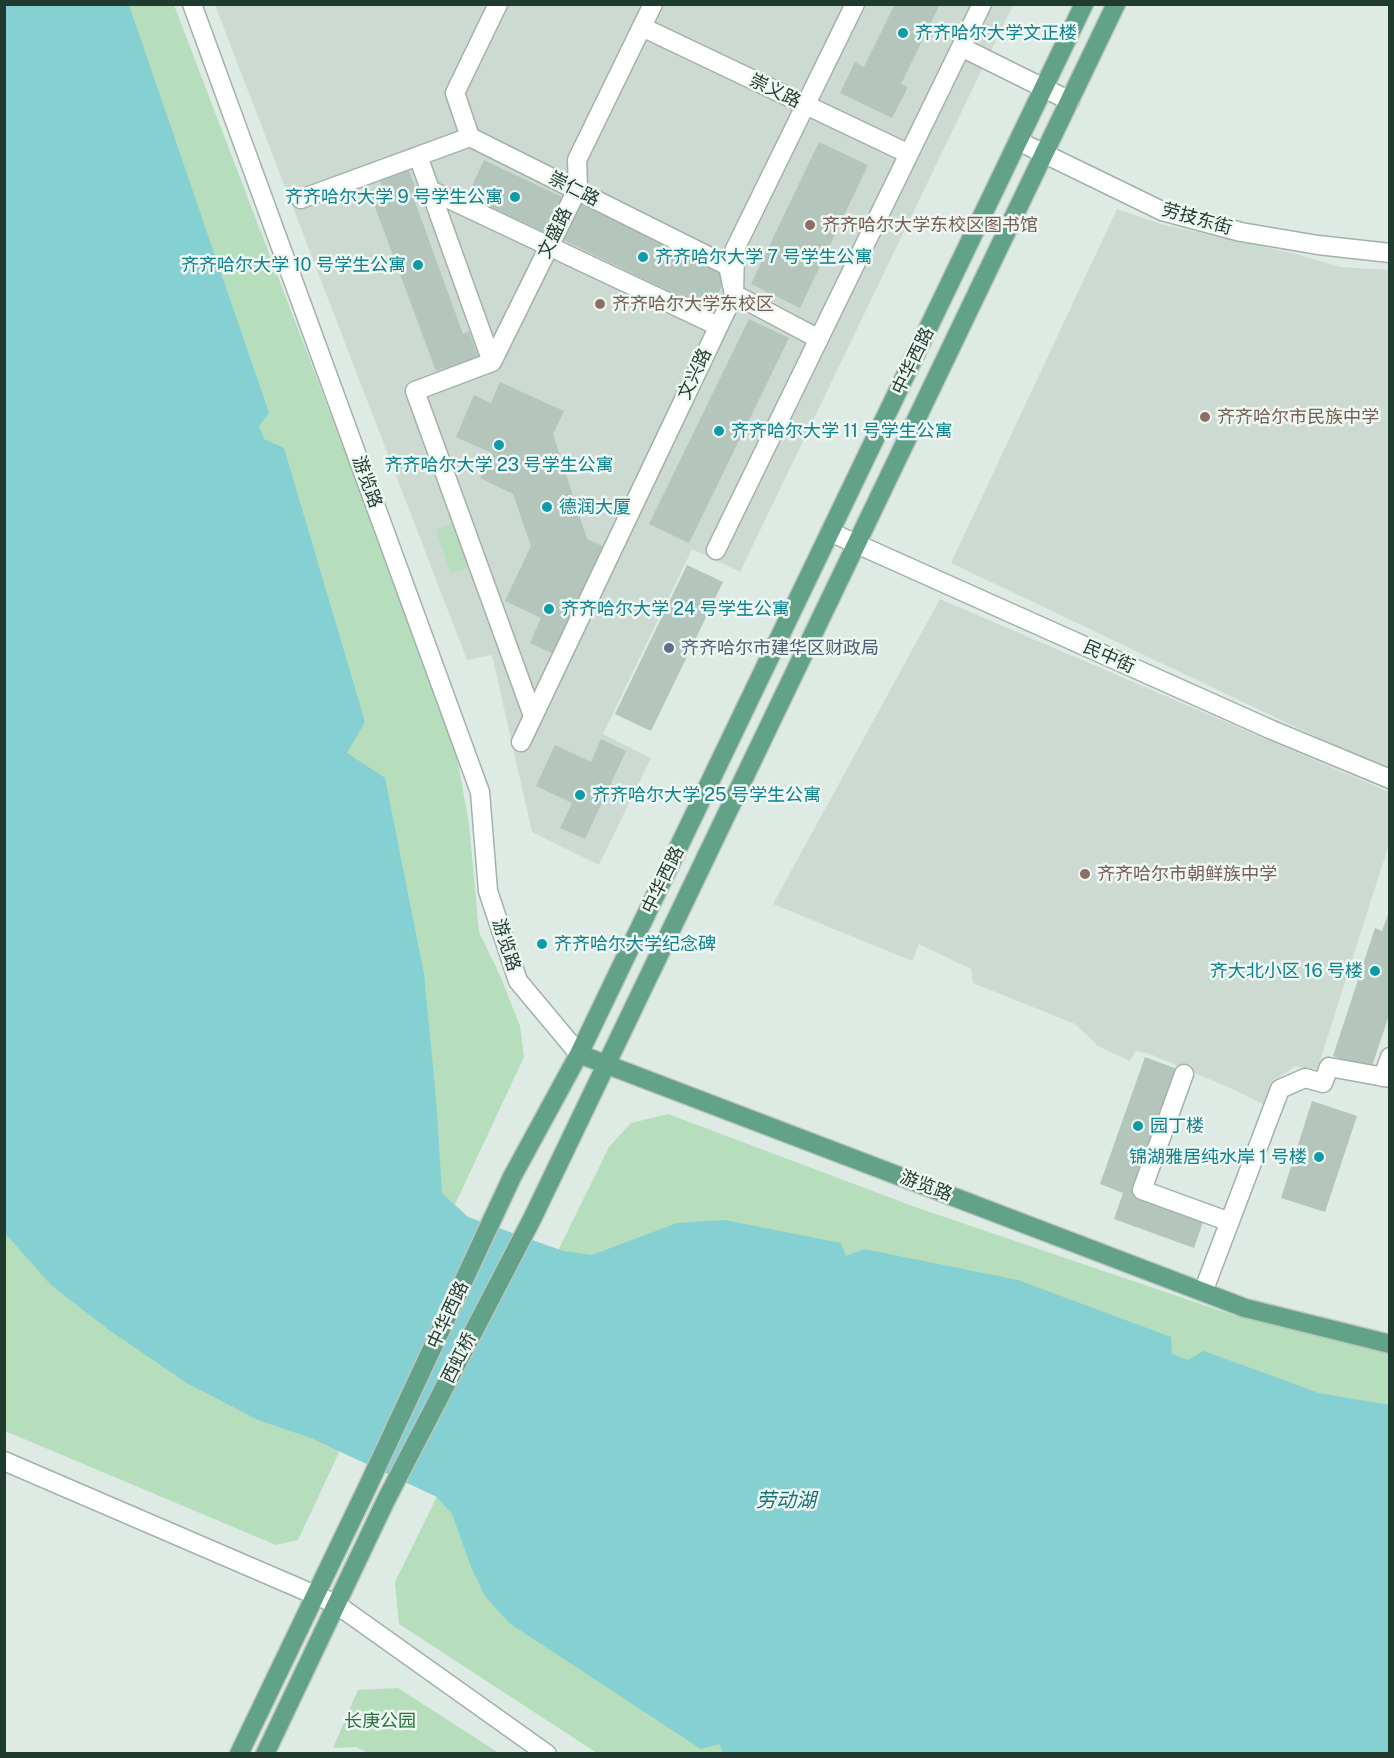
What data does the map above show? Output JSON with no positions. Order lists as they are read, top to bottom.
{
  "streets": {
    "main road": ["中华西路", "游览路", "西虹桥"],
    "street": [
      "崇义路",
      "崇仁路",
      "劳技东街",
      "文盛路",
      "文兴路",
      "民中街"
    ]
  },
  "crossings": [
    ["崇义路", "文盛路"],
    ["崇义路", "文兴路"],
    ["崇仁路", "文盛路"],
    ["崇仁路", "文兴路"],
    ["劳技东街", "中华西路"],
    ["中华西路", "游览路"],
    ["中华西路", "民中街"],
    ["中华西路", "西虹桥"]
  ],
  "water": ["劳动湖"],
  "parks": ["长庚公园"],
  "places": [
    "齐齐哈尔大学文正楼",
    "齐齐哈尔大学 9 号学生公寓",
    "齐齐哈尔大学东校区图书馆",
    "齐齐哈尔大学 7 号学生公寓",
    "齐齐哈尔大学 10 号学生公寓",
    "齐齐哈尔大学东校区",
    "齐齐哈尔市民族中学",
    "齐齐哈尔大学 11 号学生公寓",
    "齐齐哈尔大学 23 号学生公寓",
    "德润大厦",
    "齐齐哈尔大学 24 号学生公寓",
    "齐齐哈尔市建华区财政局",
    "齐齐哈尔大学 25 号学生公寓",
    "齐齐哈尔市朝鲜族中学",
    "齐齐哈尔大学纪念碑",
    "齐大北小区 16 号楼",
    "园丁楼",
    "锦湖雅居纯水岸 1 号楼"
  ]
}
